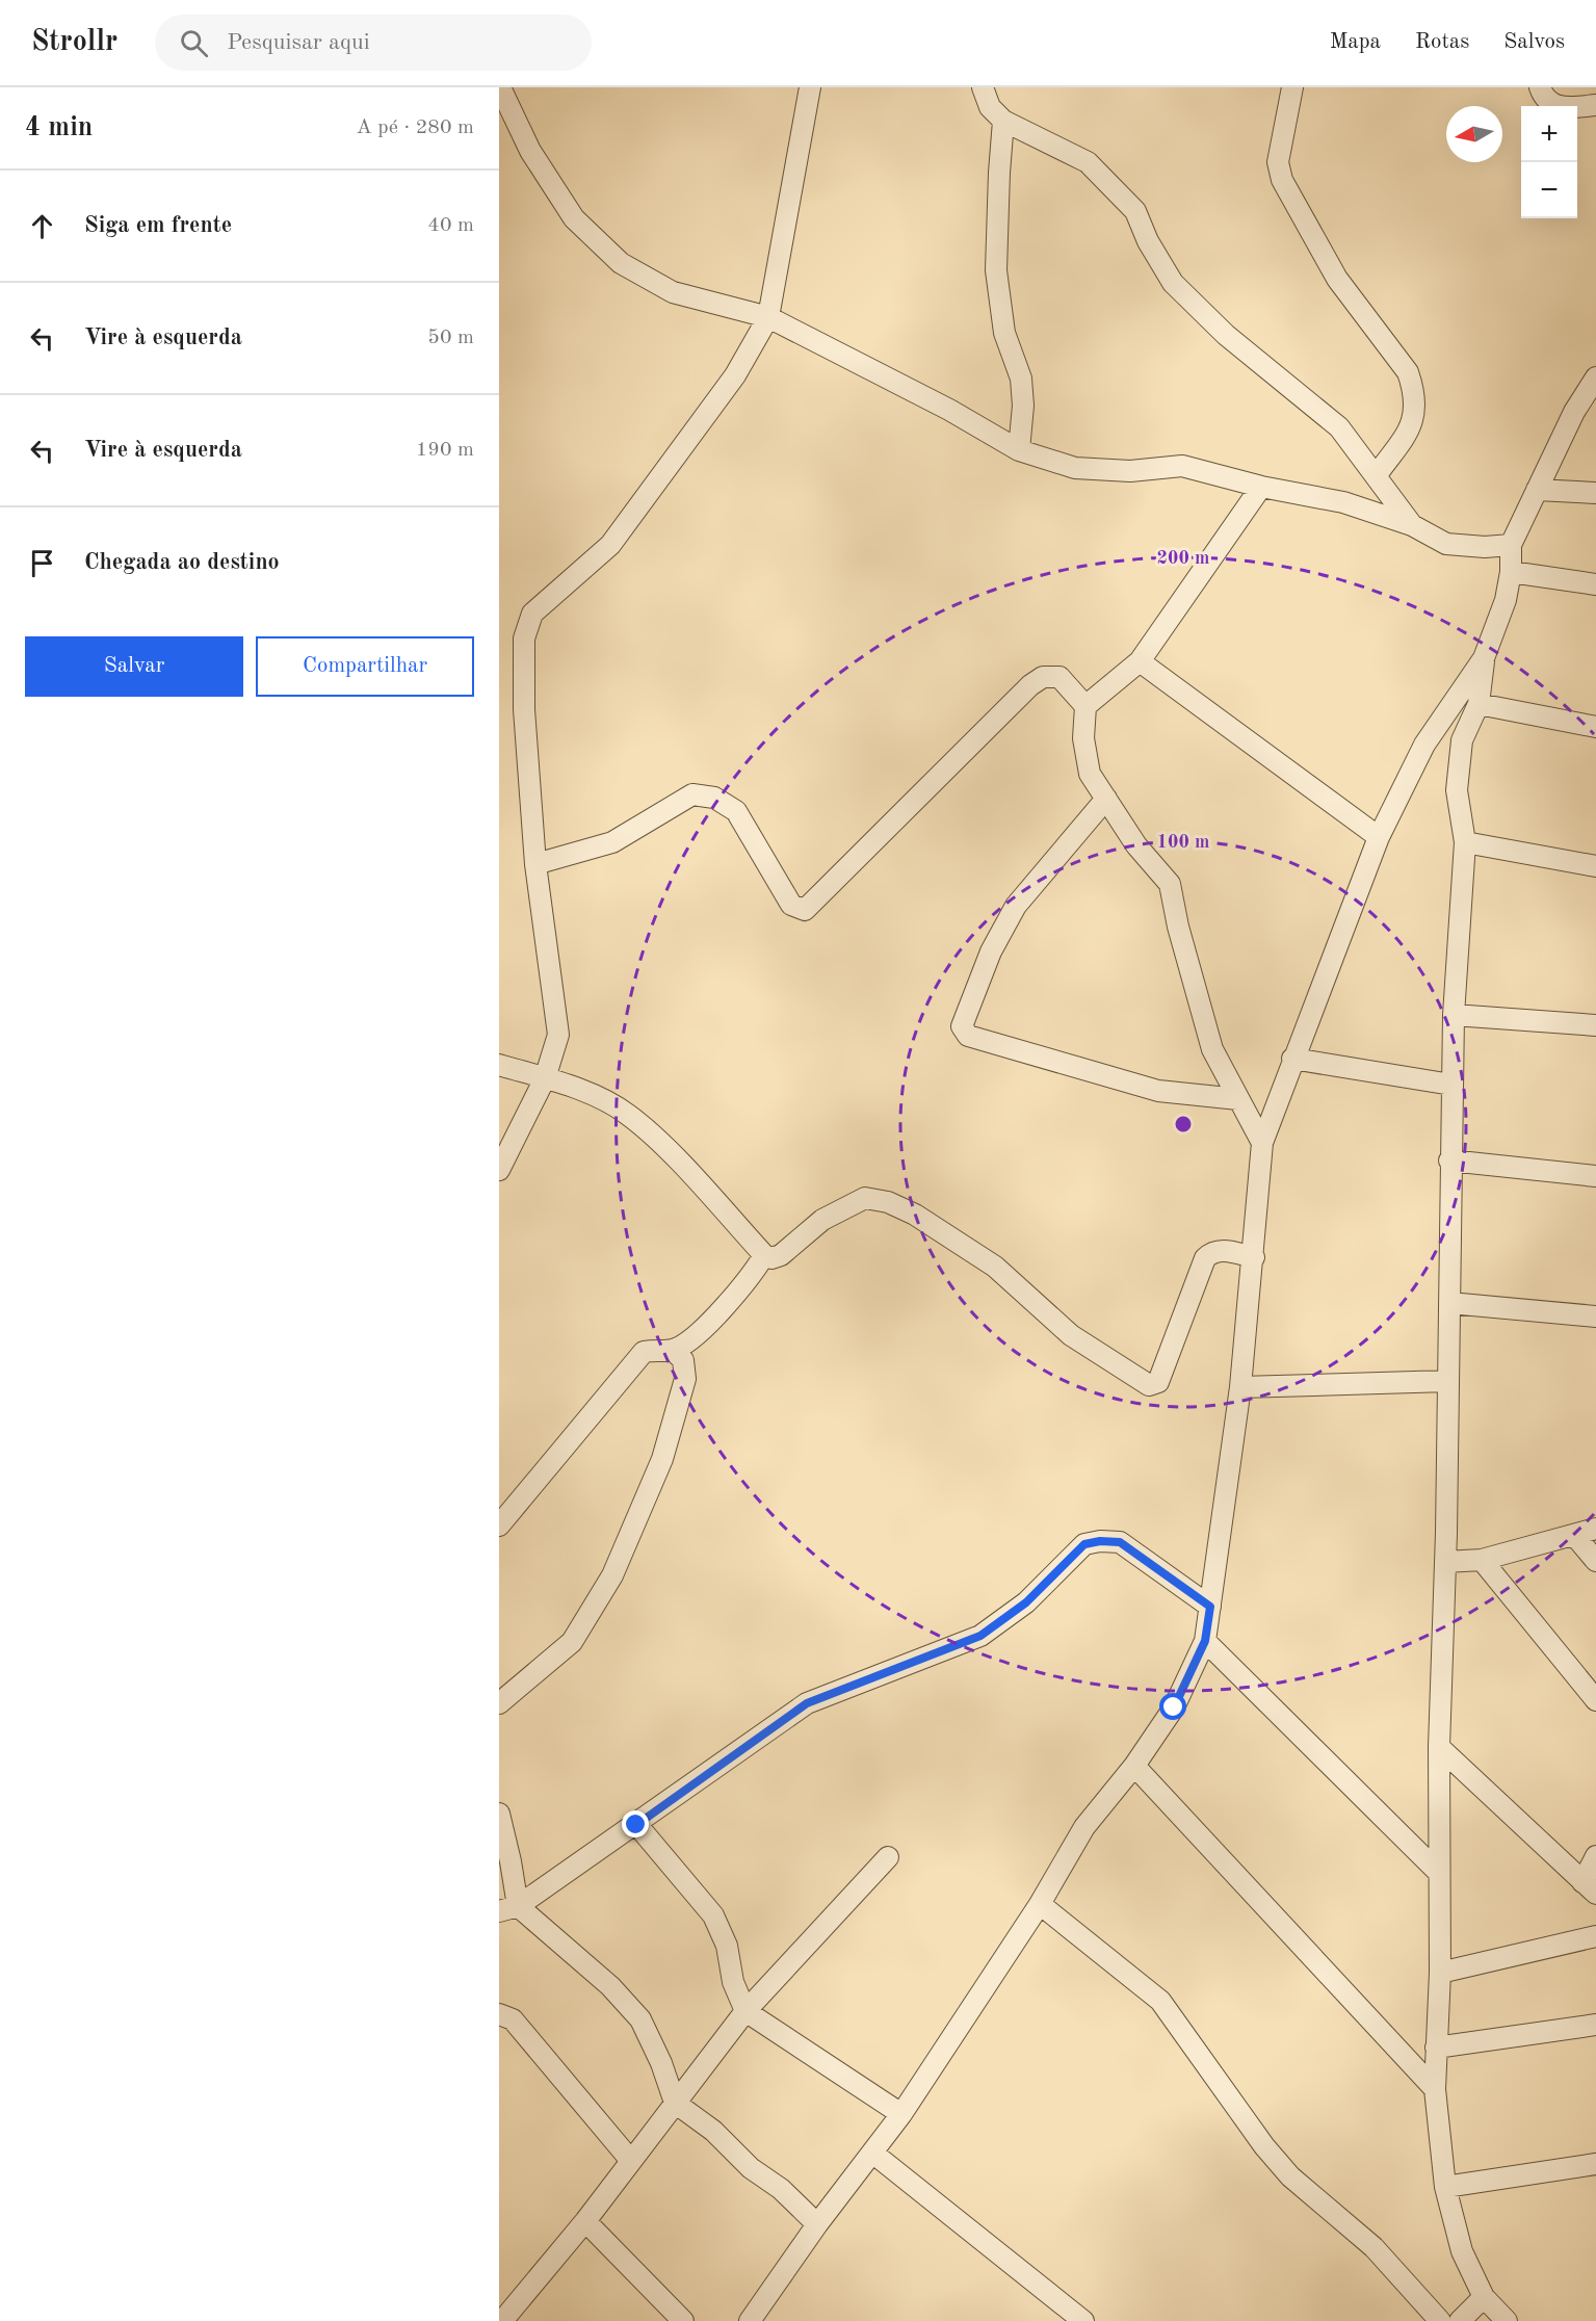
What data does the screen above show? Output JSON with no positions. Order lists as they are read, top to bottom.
{
  "north": "left",
  "page": {
    "header": "Strollr",
    "search": "Pesquisar aqui",
    "nav": ["Mapa", "Rotas", "Salvos"],
    "heading": ["4 min", "A pé · 280 m"],
    "map_buttons": ["+", "−"],
    "list": [
      ["Siga em frente", "40 m"],
      ["Vire à esquerda", "50 m"],
      ["Vire à esquerda", "190 m"],
      "Chegada ao destino"
    ],
    "buttons": ["Salvar", "Compartilhar"]
  },
  "rings": ["200 m", "100 m"]
}
